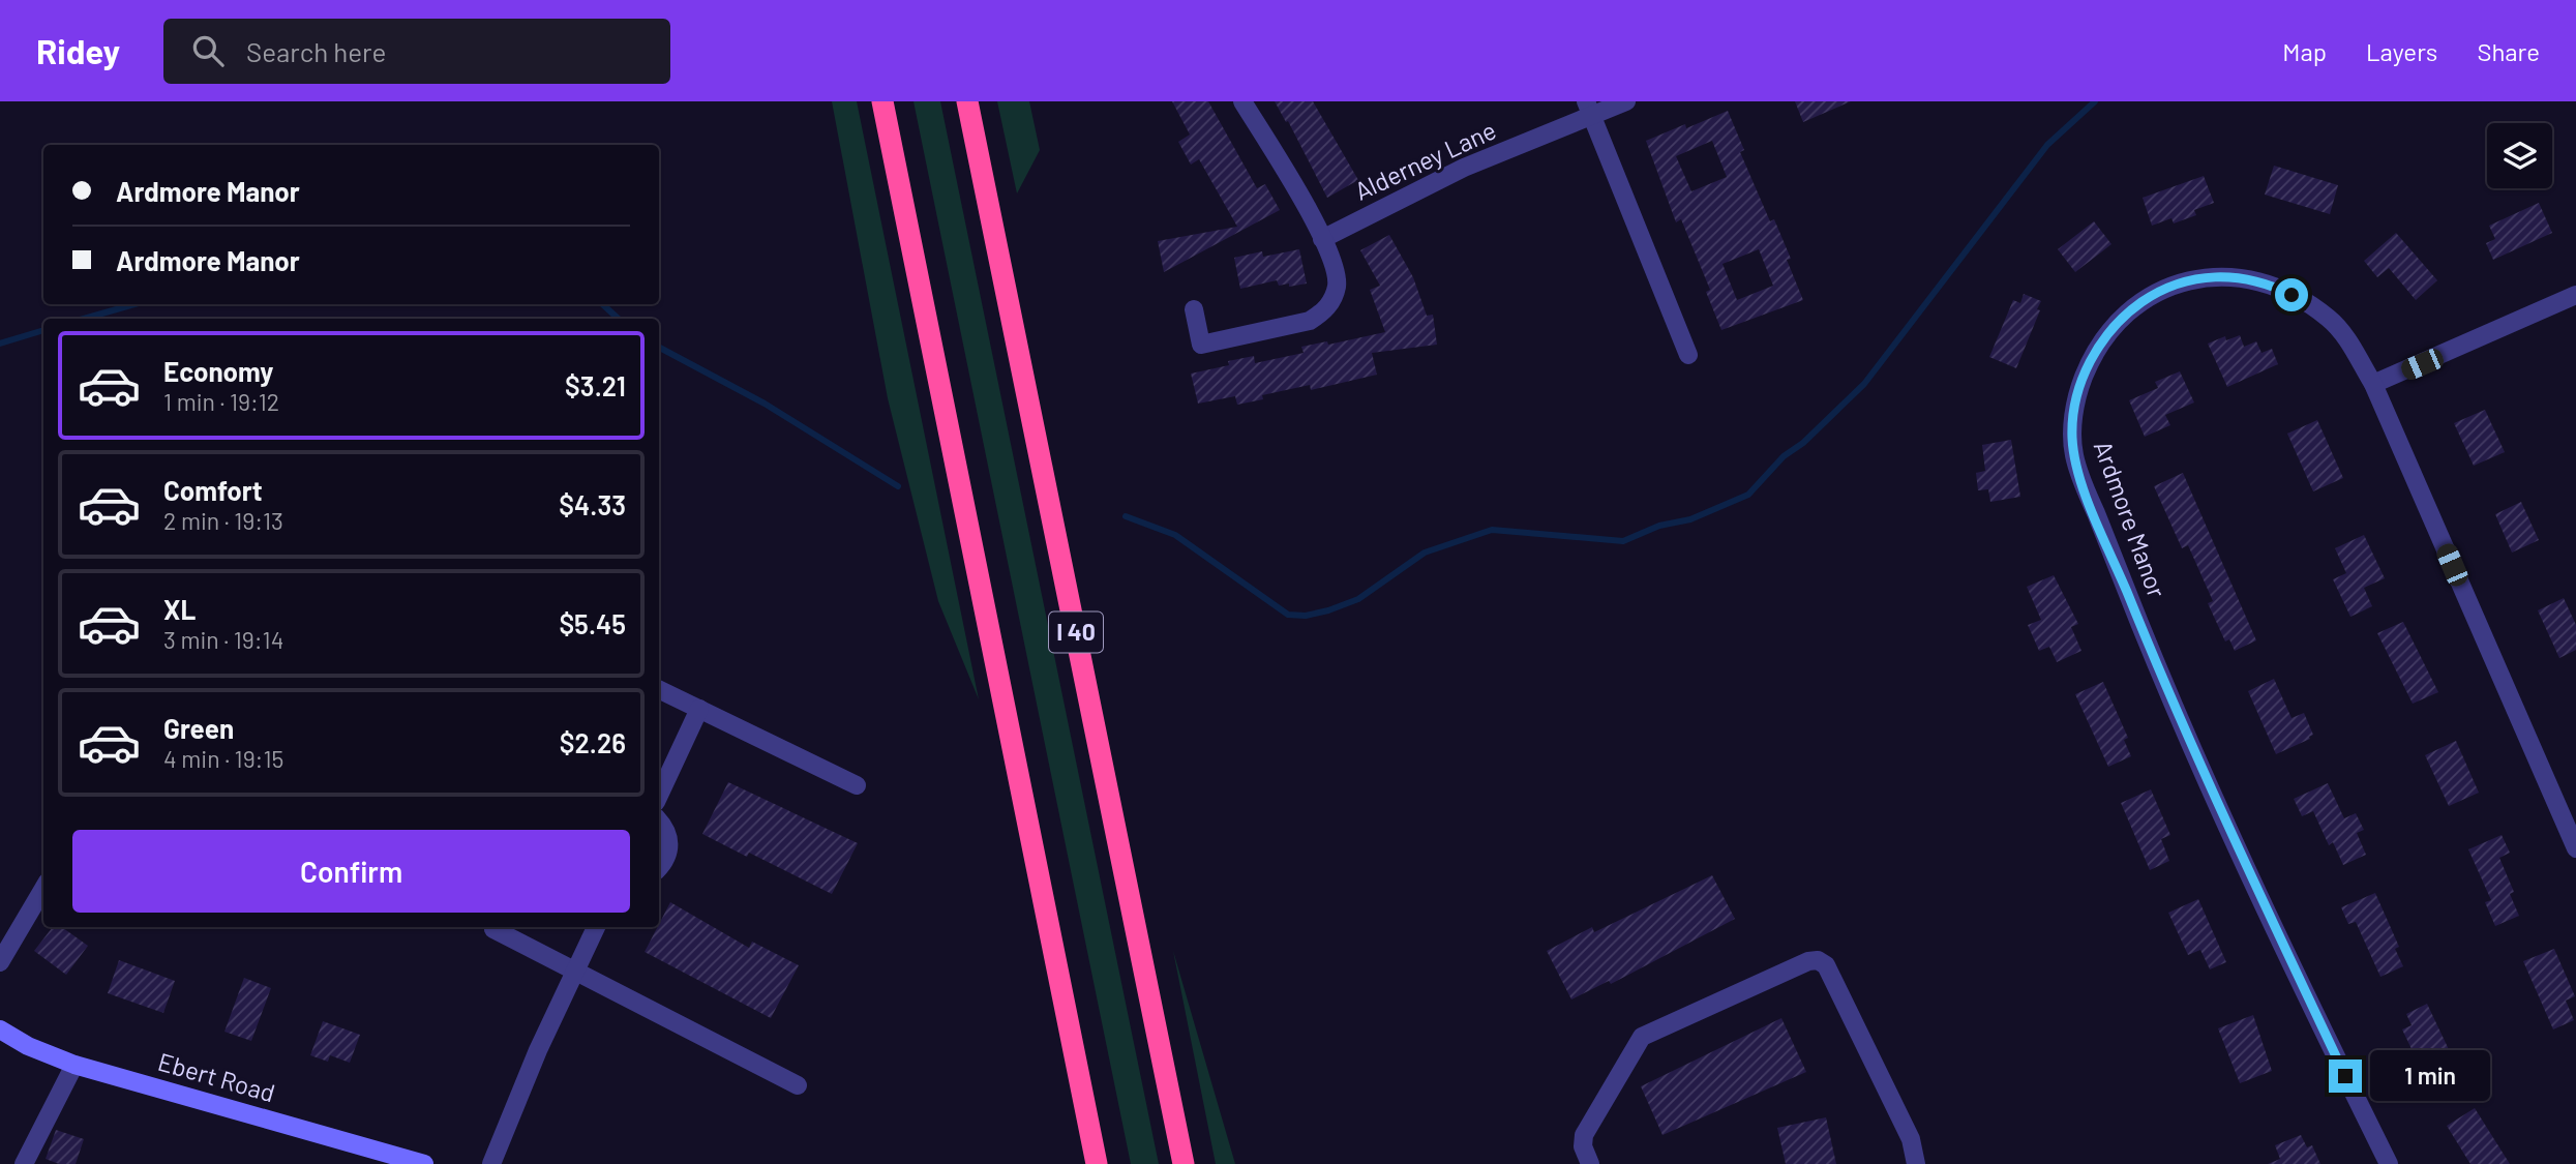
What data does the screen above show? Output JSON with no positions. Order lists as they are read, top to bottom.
{
  "streets": {
    "highway": ["I 40"],
    "main road": ["Ebert Road"],
    "street": ["Alderney Lane", "Ardmore Manor"]
  },
  "page": {
    "header": "Ridey",
    "search": "Search here",
    "nav": ["Map", "Layers", "Share"],
    "banner": ["Ardmore Manor", "Ardmore Manor"],
    "list": [
      {
        "name": "Economy",
        "note": "1 min · 19:12",
        "value": "$3.21"
      },
      {
        "name": "Comfort",
        "note": "2 min · 19:13",
        "value": "$4.33"
      },
      {
        "name": "XL",
        "note": "3 min · 19:14",
        "value": "$5.45"
      },
      {
        "name": "Green",
        "note": "4 min · 19:15",
        "value": "$2.26"
      }
    ],
    "buttons": "Confirm",
    "bubble": "1 min"
  }
}
